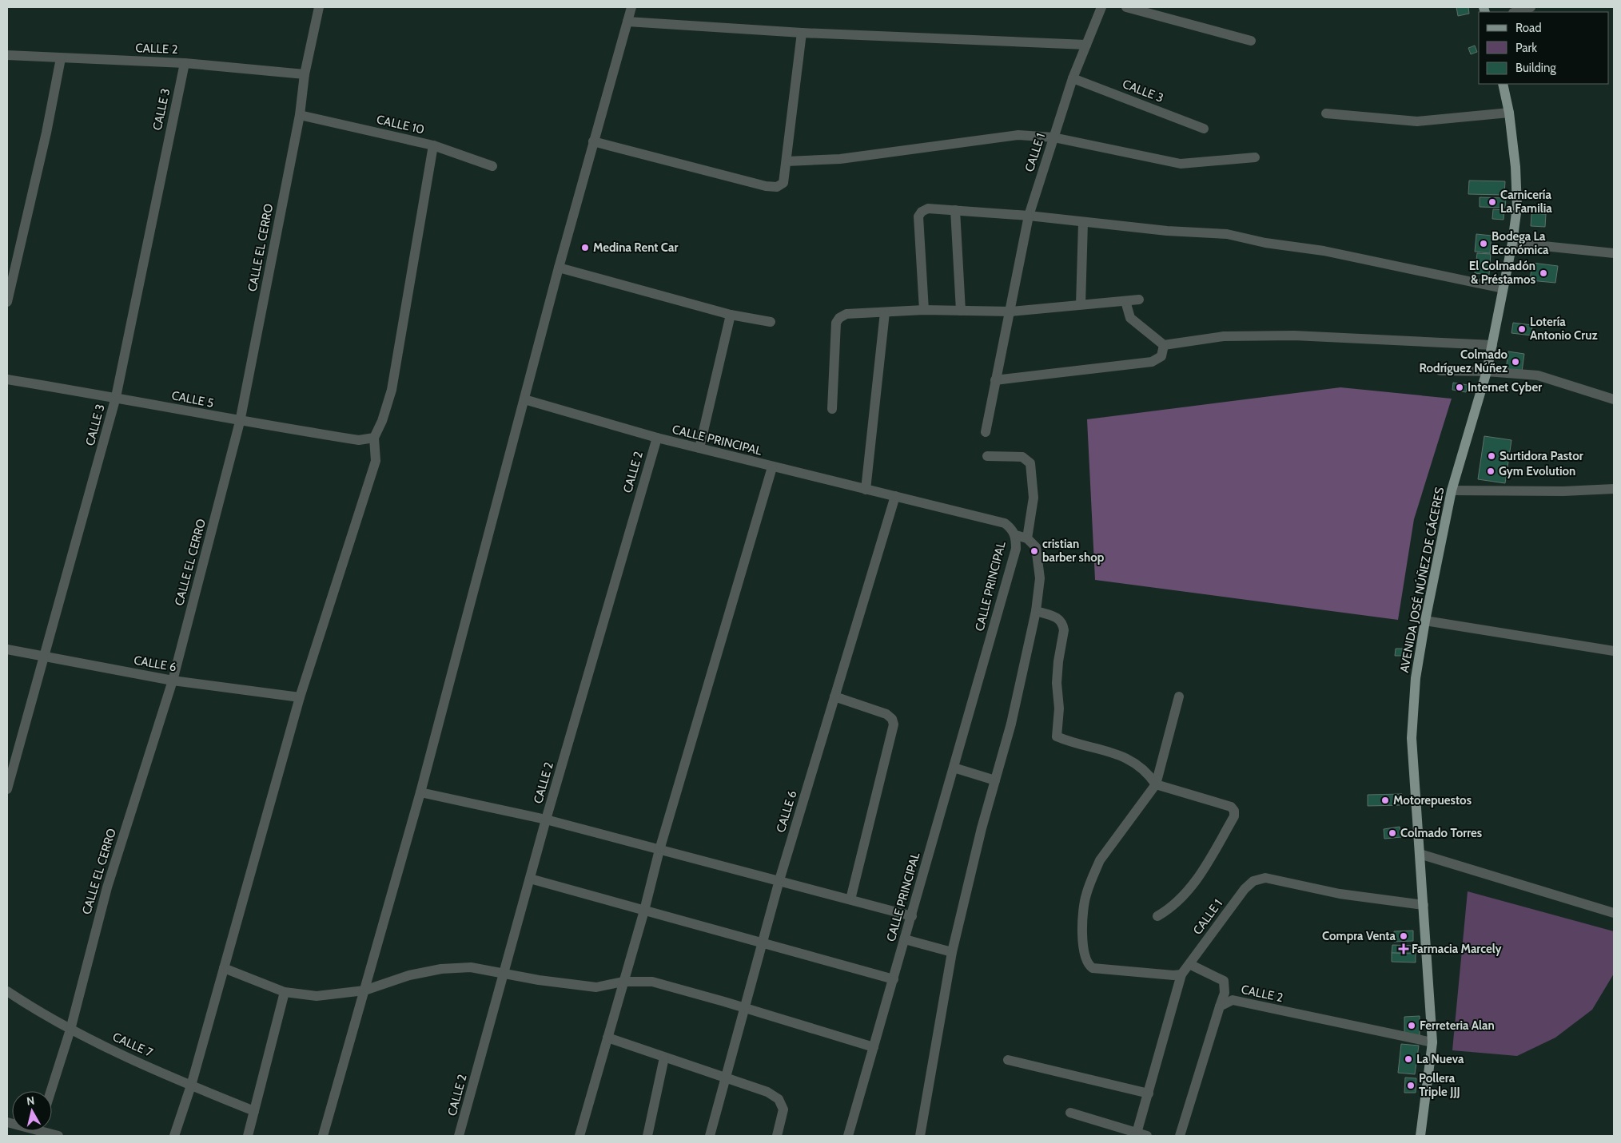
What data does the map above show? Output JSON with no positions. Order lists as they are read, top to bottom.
{
  "streets": {
    "main road": ["AVENIDA JOSÉ NÚÑEZ DE CÁCERES"],
    "street": [
      "CALLE 2",
      "CALLE 3",
      "CALLE 10",
      "CALLE 1",
      "CALLE EL CERRO",
      "CALLE 5",
      "CALLE PRINCIPAL",
      "CALLE 6",
      "CALLE 7"
    ]
  },
  "crossings": [
    ["CALLE 2", "CALLE 3"],
    ["CALLE 2", "CALLE EL CERRO"],
    ["CALLE 2", "CALLE PRINCIPAL"],
    ["CALLE 2", "AVENIDA JOSÉ NÚÑEZ DE CÁCERES"],
    ["CALLE 3", "CALLE 1"],
    ["CALLE 3", "CALLE 5"],
    ["CALLE 3", "CALLE 6"],
    ["CALLE 10", "CALLE EL CERRO"],
    ["CALLE 1", "AVENIDA JOSÉ NÚÑEZ DE CÁCERES"],
    ["CALLE EL CERRO", "CALLE 5"],
    ["CALLE EL CERRO", "CALLE 6"],
    ["CALLE EL CERRO", "CALLE 7"],
    ["CALLE PRINCIPAL", "CALLE 6"]
  ],
  "places": {
    "other": [
      "Carnicería La Familia",
      "Bodega La Económica",
      "Medina Rent Car",
      "El Colmadón & Préstamos",
      "Lotería Antonio Cruz",
      "Colmado Rodríguez Núñez",
      "Internet Cyber",
      "Surtidora Pastor",
      "Gym Evolution",
      "cristian barber shop",
      "Motorepuestos",
      "Colmado Torres",
      "Compra Venta",
      "Ferreteria Alan",
      "La Nueva",
      "Pollera Triple JJJ"
    ],
    "health": ["Farmacia Marcely"]
  },
  "legend": ["Road", "Park", "Building"],
  "north": "top"
}
